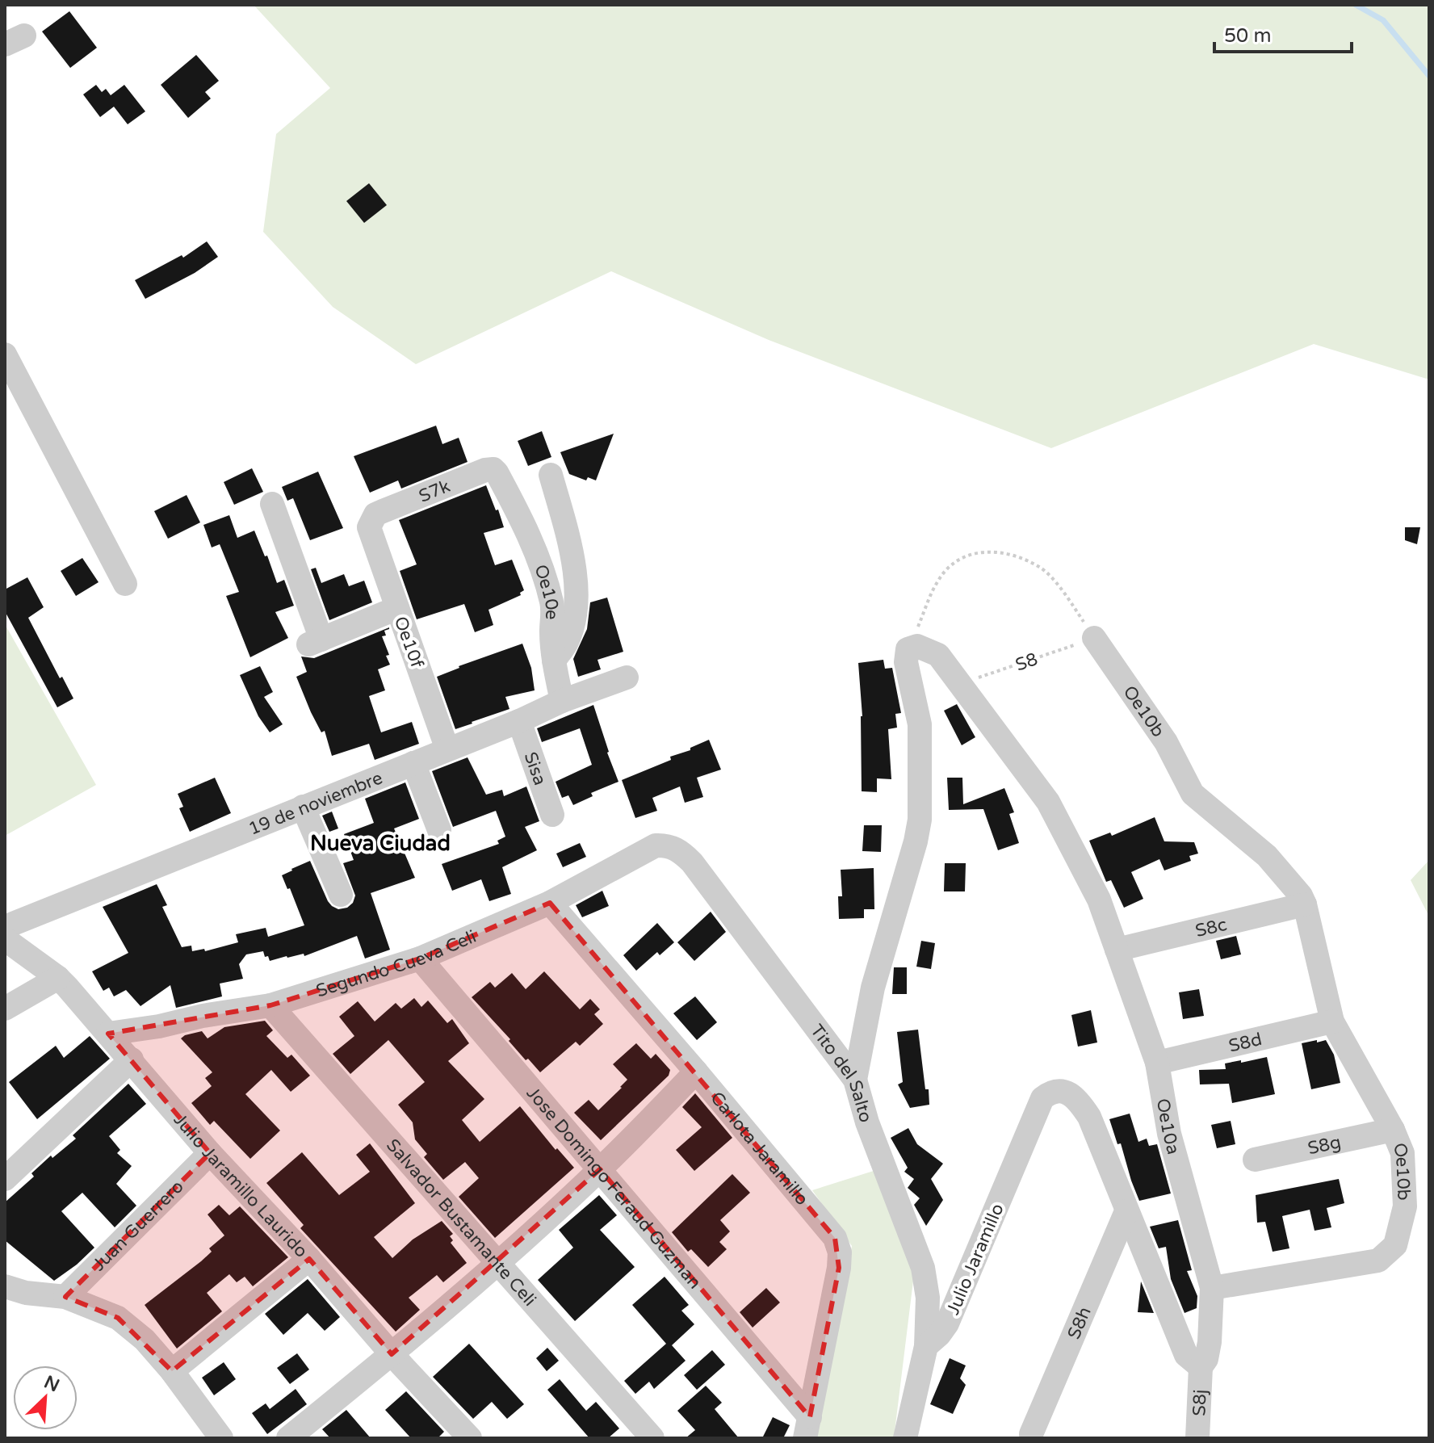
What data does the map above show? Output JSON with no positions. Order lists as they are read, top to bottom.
{
  "streets": {
    "street": [
      "S7k",
      "Oe10e",
      "Oe10f",
      "Oe10b",
      "Sisa",
      "19 de noviembre",
      "S8c",
      "Segundo Cueva Celi",
      "S8d",
      "Tito del Salto",
      "Oe10a",
      "S8g",
      "Carlota Jaramillo",
      "Julio Jaramillo Laurido",
      "Jose Domingo Feraud Guzman",
      "Salvador Bustamante Celi",
      "Juan Guerrero",
      "Julio Jaramillo",
      "S8h",
      "S8j"
    ],
    "path": ["S8"]
  },
  "crossings": [
    ["S7k", "Oe10e"],
    ["S7k", "Oe10f"],
    ["Oe10e", "19 de noviembre"],
    ["Oe10f", "19 de noviembre"],
    ["S8", "Oe10b"],
    ["S8", "Oe10a"],
    ["Oe10b", "S8c"],
    ["Oe10b", "S8d"],
    ["Oe10b", "Oe10a"],
    ["Oe10b", "S8g"],
    ["Sisa", "19 de noviembre"],
    ["S8c", "Oe10a"],
    ["Segundo Cueva Celi", "Tito del Salto"],
    ["Segundo Cueva Celi", "Carlota Jaramillo"],
    ["Segundo Cueva Celi", "Julio Jaramillo Laurido"],
    ["Segundo Cueva Celi", "Jose Domingo Feraud Guzman"],
    ["Segundo Cueva Celi", "Salvador Bustamante Celi"],
    ["S8d", "Oe10a"],
    ["Tito del Salto", "Julio Jaramillo"],
    ["Oe10a", "S8j"],
    ["Carlota Jaramillo", "Jose Domingo Feraud Guzman"],
    ["Julio Jaramillo Laurido", "Juan Guerrero"],
    ["Julio Jaramillo", "S8h"]
  ],
  "districts": ["Nueva Ciudad"],
  "scale_bar": "50 m",
  "north": "top right"
}
